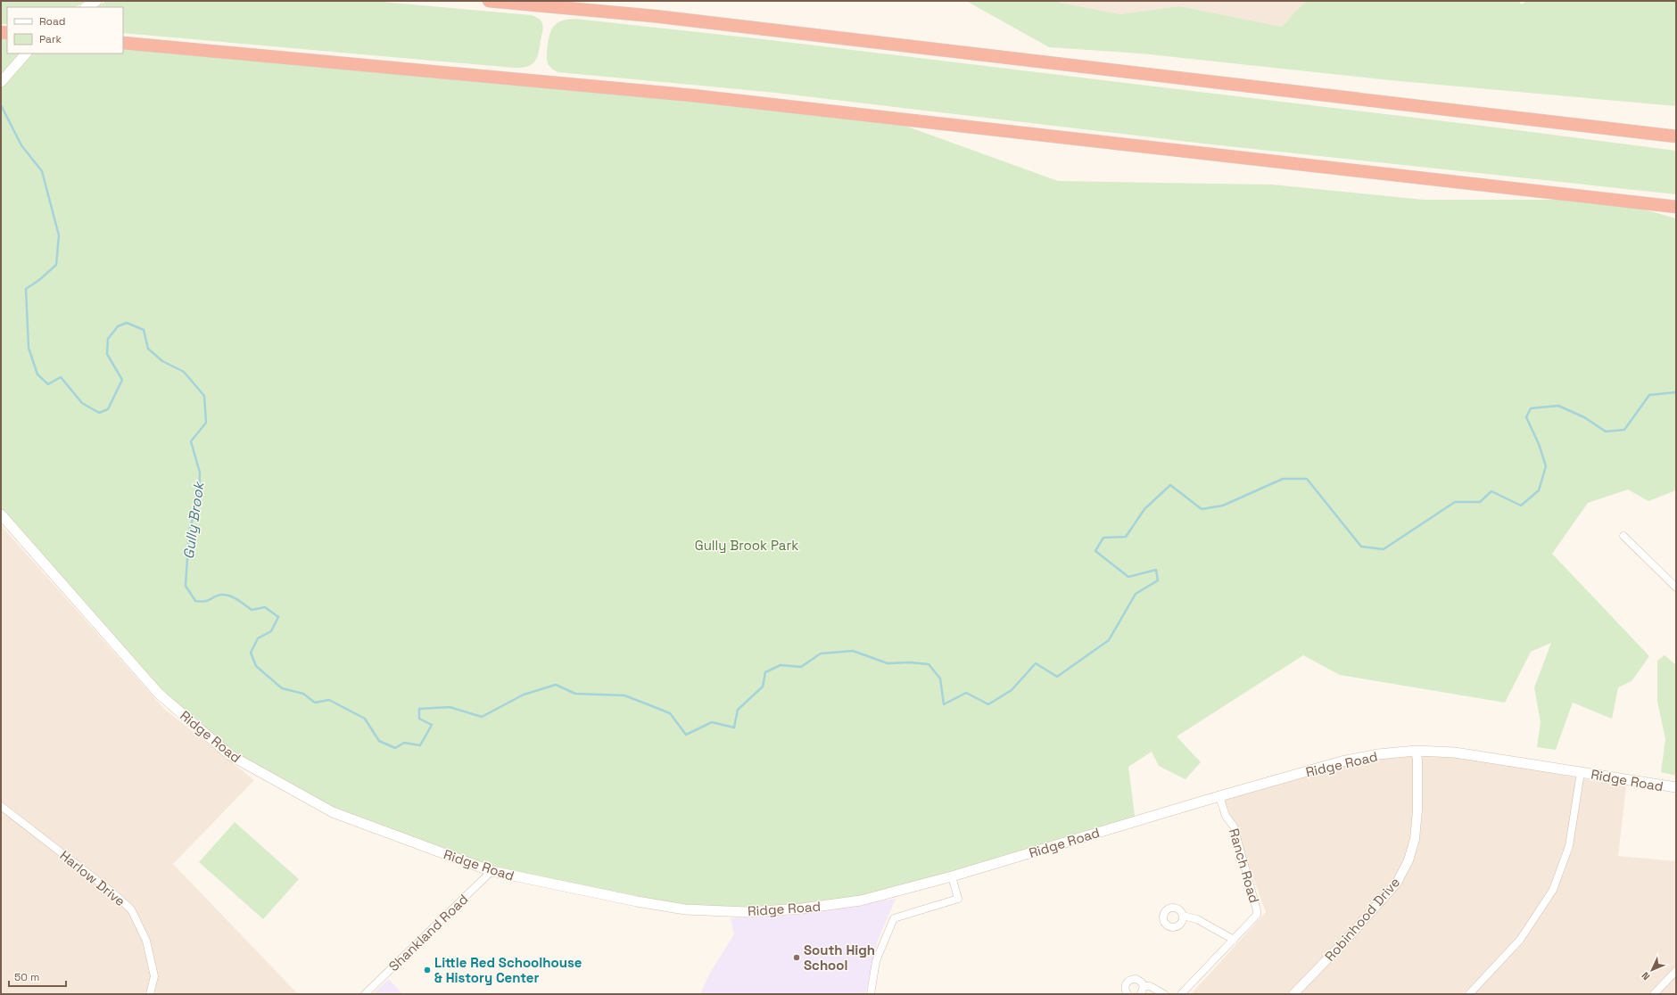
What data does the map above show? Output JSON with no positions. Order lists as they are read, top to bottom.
{
  "streets": {
    "main road": ["Ridge Road"],
    "street": [
      "Ranch Road",
      "Harlow Drive",
      "Robinhood Drive",
      "Shankland Road"
    ]
  },
  "crossings": [
    ["Ridge Road", "Ranch Road"],
    ["Ridge Road", "Robinhood Drive"],
    ["Ridge Road", "Shankland Road"]
  ],
  "water": ["Gully Brook"],
  "parks": ["Gully Brook Park"],
  "places": ["South High School", "Little Red Schoolhouse & History Center"],
  "legend": ["Road", "Park"],
  "scale_bar": "50 m",
  "north": "bottom left"
}
